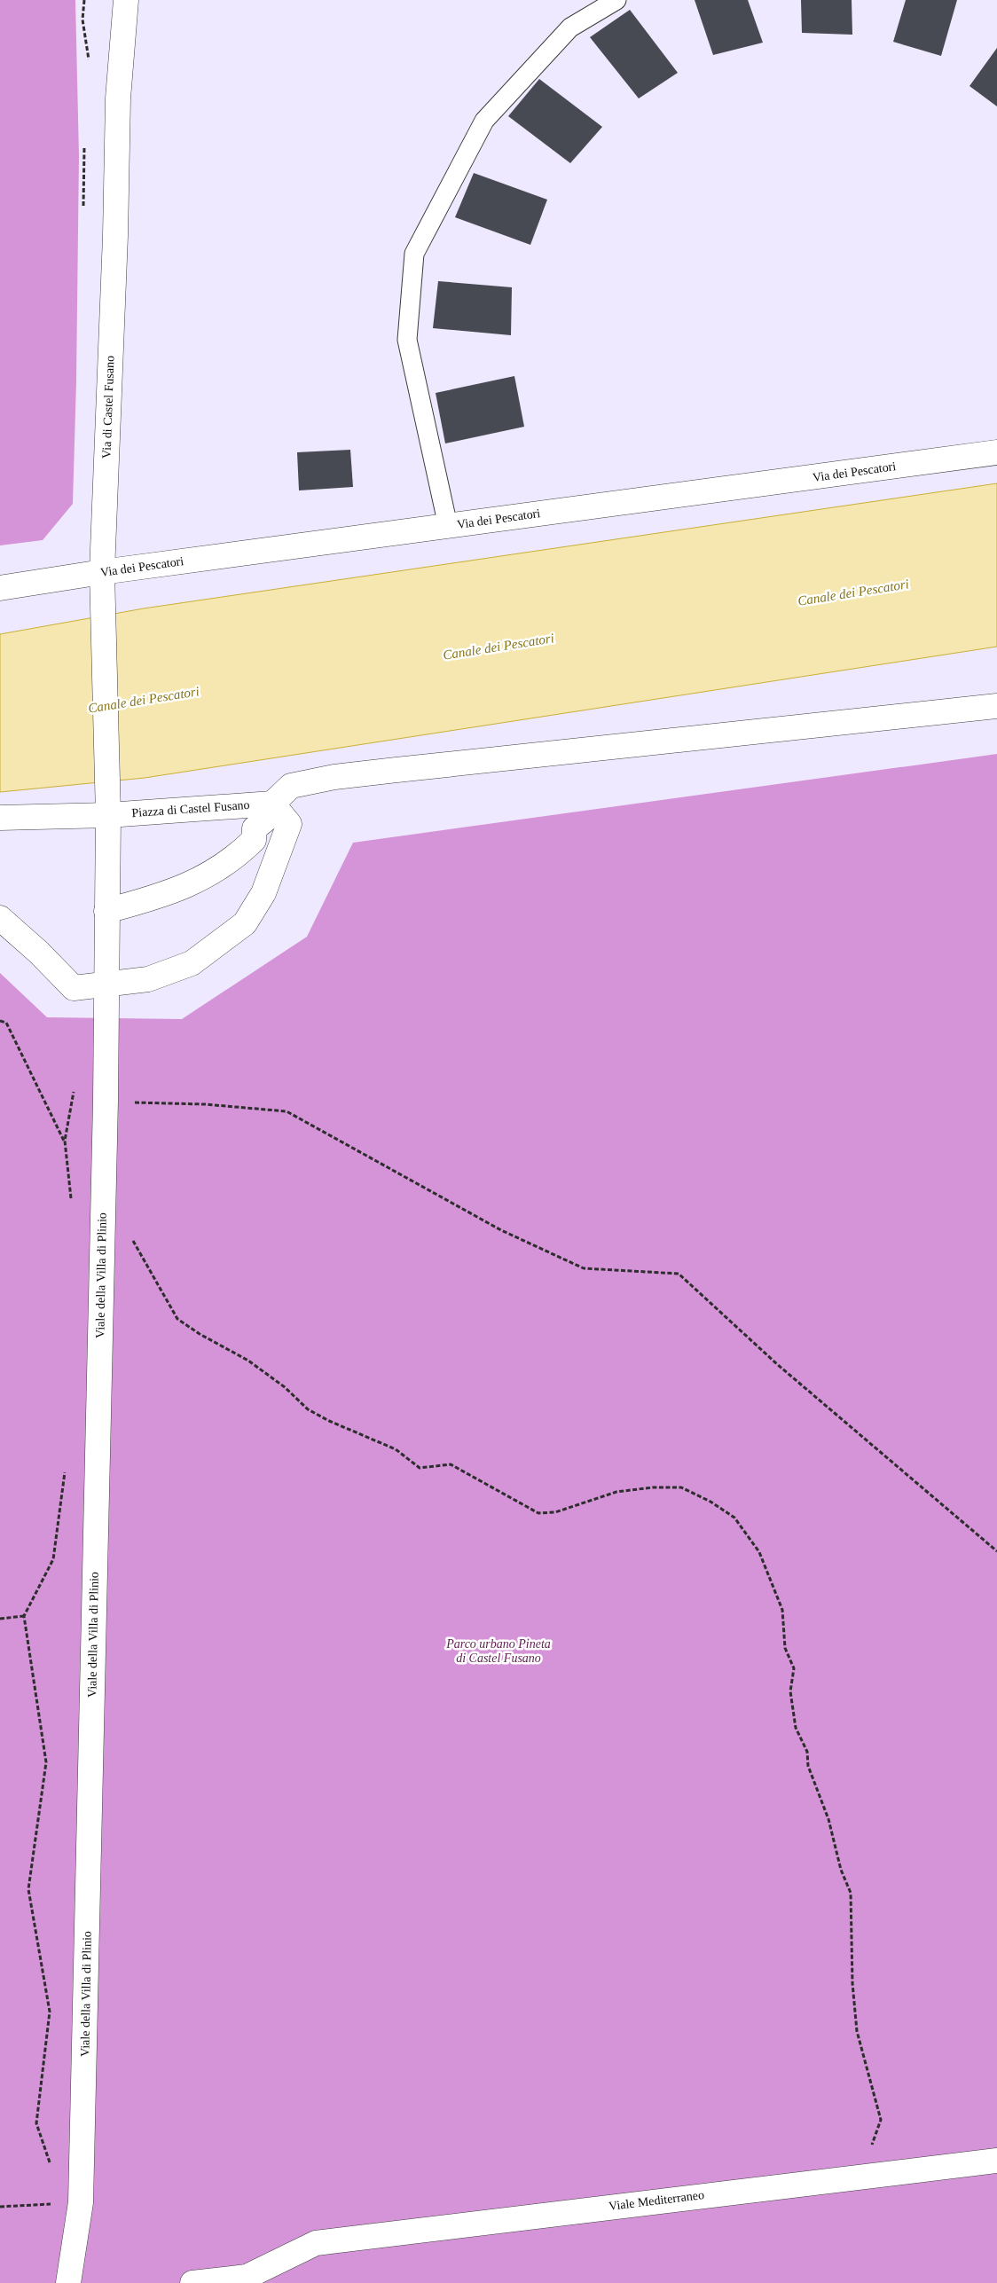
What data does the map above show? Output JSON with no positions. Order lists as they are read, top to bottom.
{
  "streets": {
    "street": [
      "Via di Castel Fusano",
      "Via dei Pescatori",
      "Piazza di Castel Fusano",
      "Viale della Villa di Plinio",
      "Viale Mediterraneo"
    ]
  },
  "crossings": [
    ["Via di Castel Fusano", "Via dei Pescatori"],
    ["Via di Castel Fusano", "Piazza di Castel Fusano"]
  ],
  "water": ["Canale dei Pescatori"],
  "parks": ["Parco urbano Pineta di Castel Fusano"]
}
